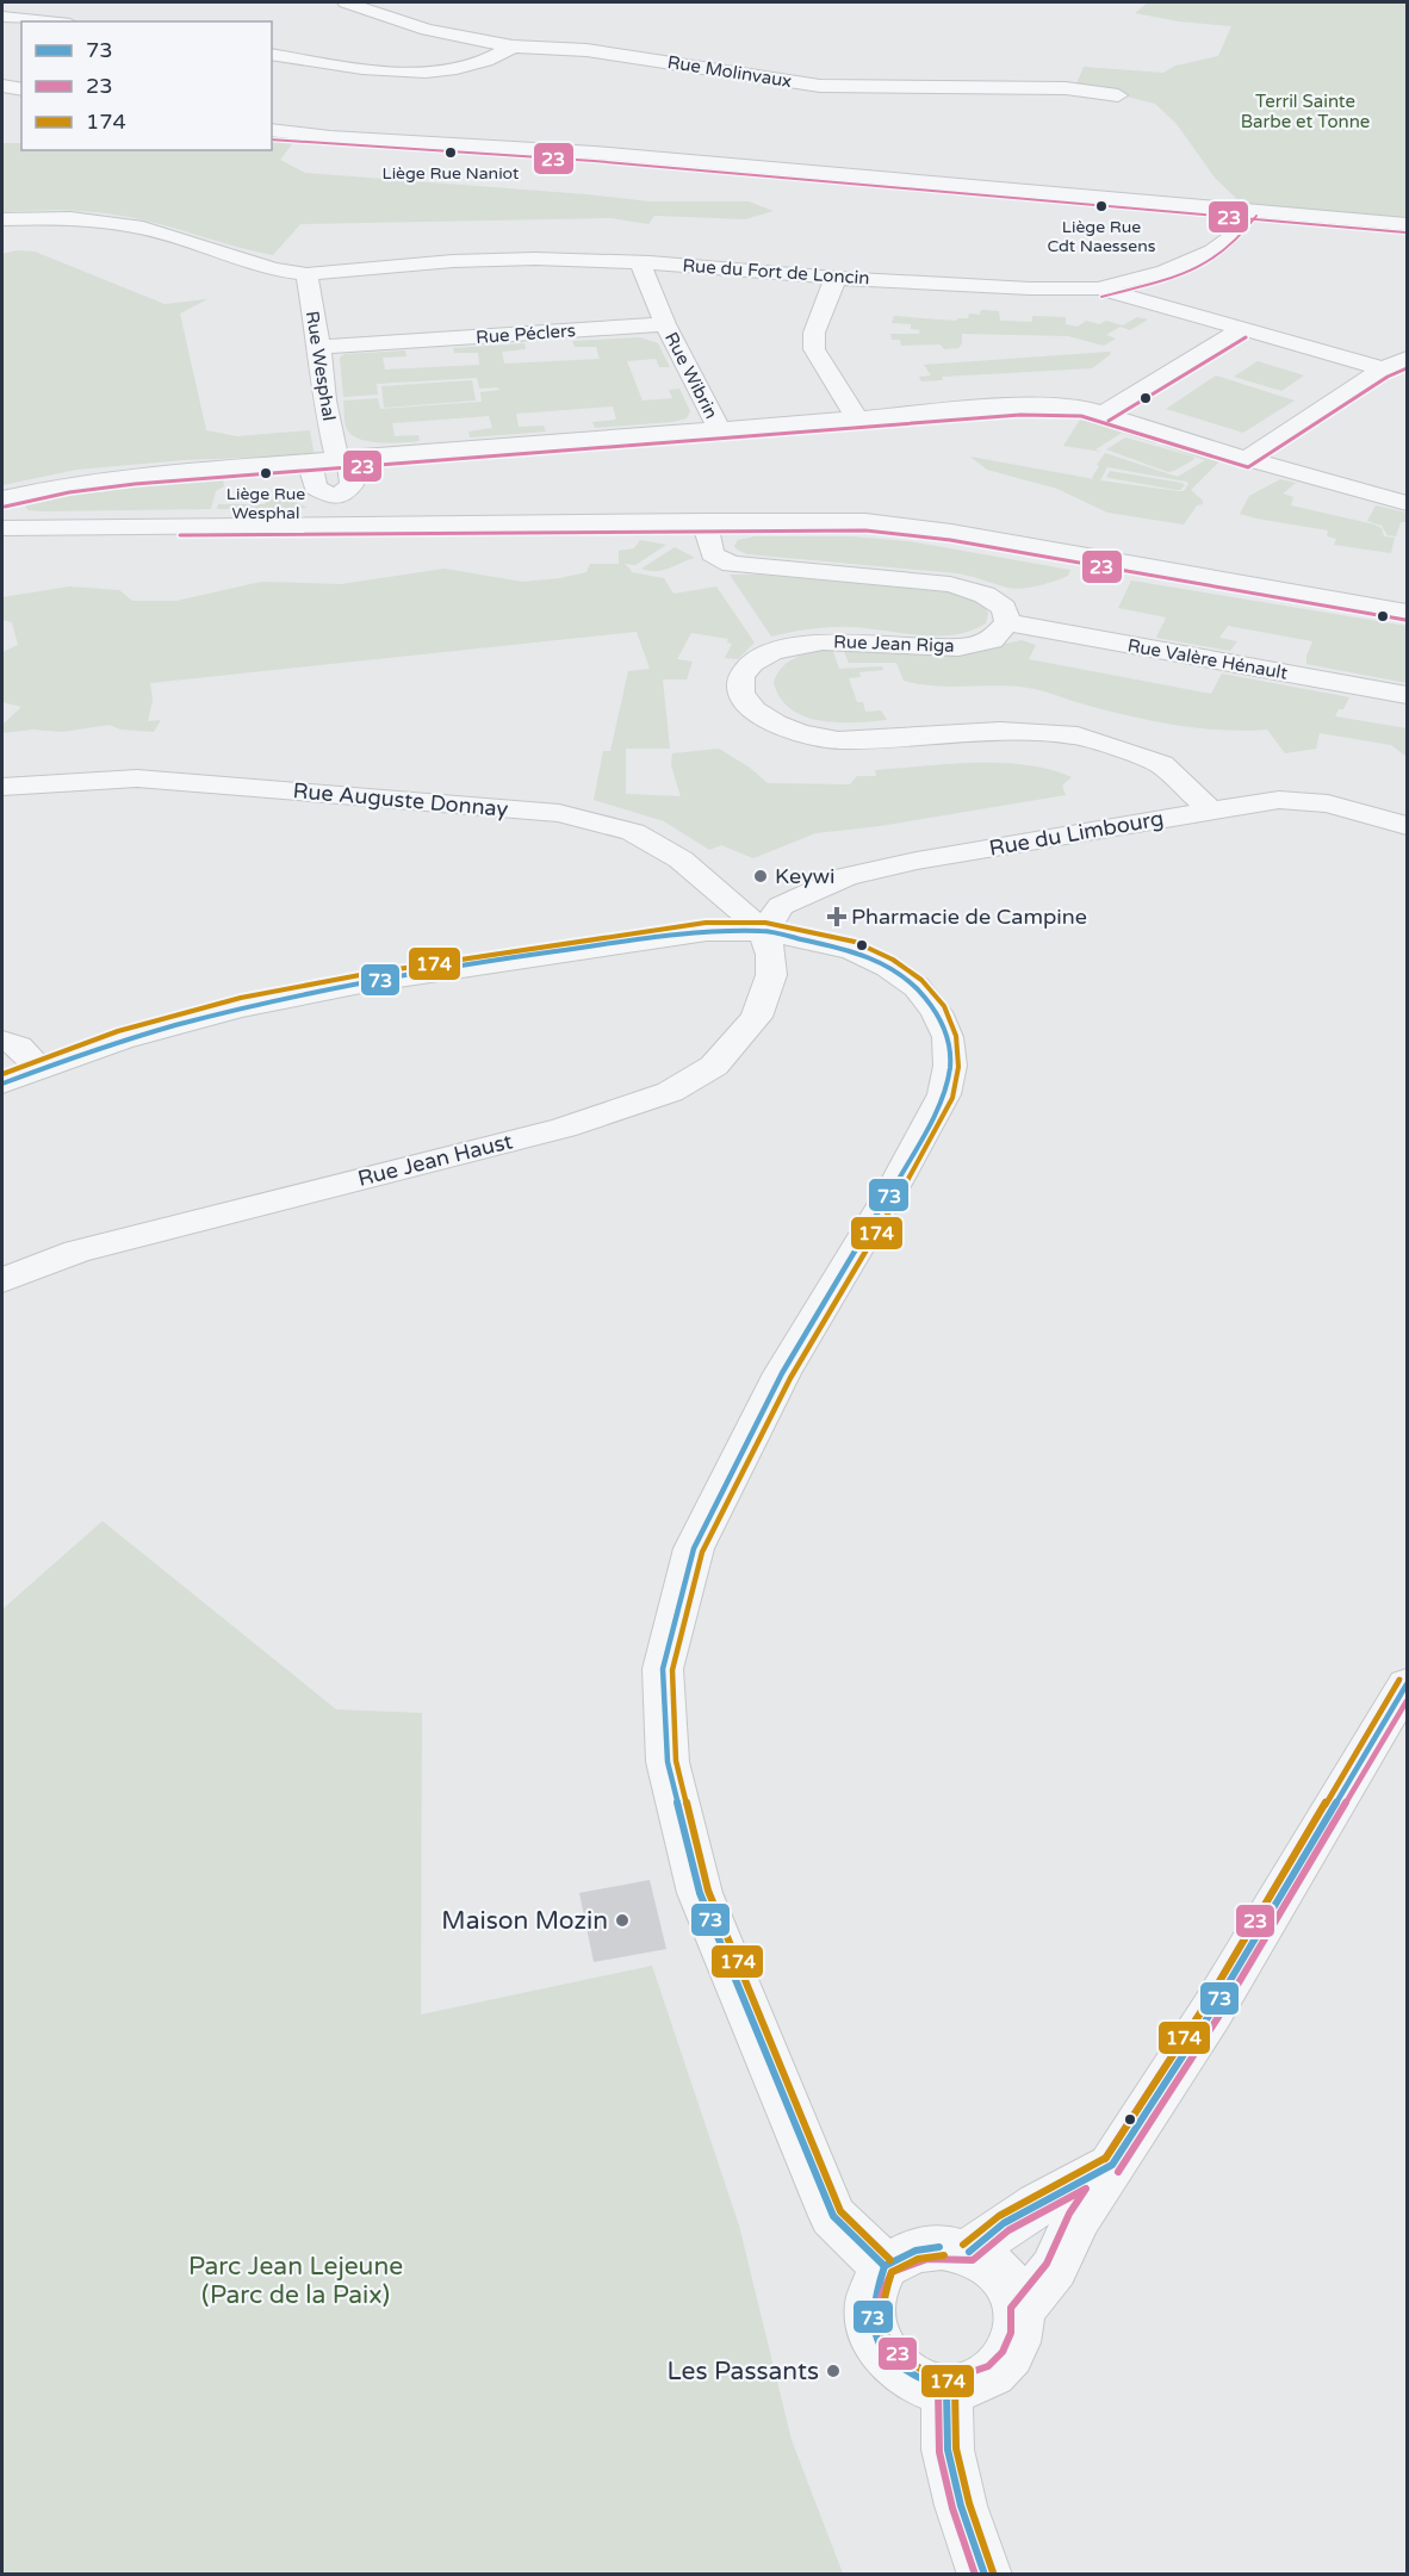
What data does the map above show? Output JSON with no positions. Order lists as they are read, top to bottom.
{
  "streets": {
    "street": [
      "Rue Molinvaux",
      "Rue du Fort de Loncin",
      "Rue Péclers",
      "Rue Wesphal",
      "Rue Wibrin",
      "Rue Jean Riga",
      "Rue Valère Hénault",
      "Rue Auguste Donnay",
      "Rue du Limbourg",
      "Rue Jean Haust"
    ]
  },
  "crossings": [
    ["Rue du Fort de Loncin", "Rue Wesphal"],
    ["Rue Péclers", "Rue Wesphal"],
    ["Rue Péclers", "Rue Wibrin"],
    ["Rue Jean Riga", "Rue Valère Hénault"],
    ["Rue Jean Riga", "Rue du Limbourg"],
    ["Rue Auguste Donnay", "Rue du Limbourg"],
    ["Rue Auguste Donnay", "Rue Jean Haust"],
    ["Rue du Limbourg", "Rue Jean Haust"]
  ],
  "parks": ["Terril Sainte Barbe et Tonne", "Parc Jean Lejeune (Parc de la Paix)"],
  "places": {
    "other": [
      "Liège Rue Naniot",
      "Liège Rue Cdt Naessens",
      "Liège Rue Wesphal",
      "Keywi",
      "Maison Mozin",
      "Les Passants"
    ],
    "health": ["Pharmacie de Campine"]
  },
  "lines": ["transit line 23", "transit line 174", "transit line 73"],
  "legend": ["73", "23", "174"]
}
